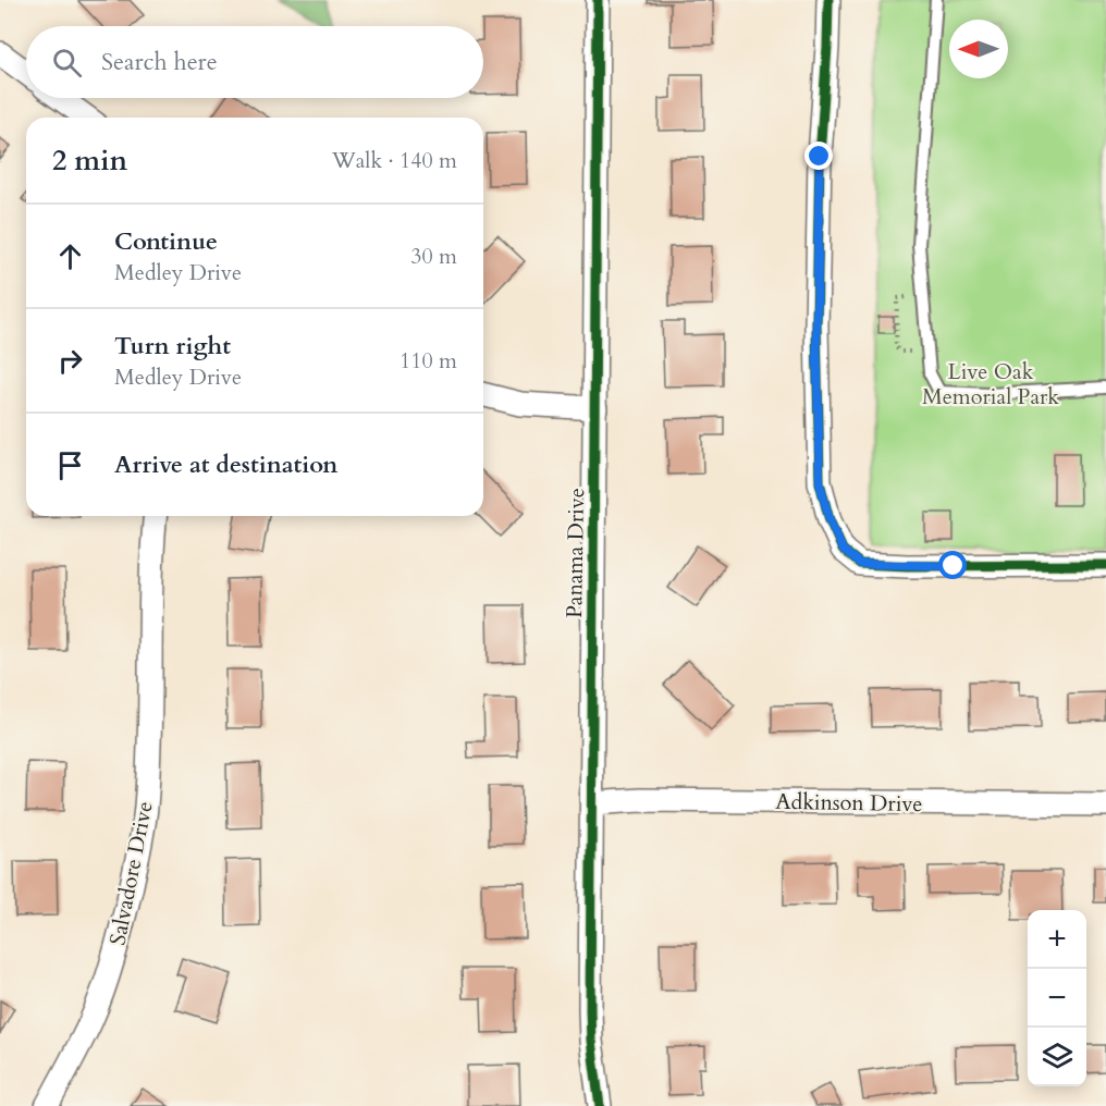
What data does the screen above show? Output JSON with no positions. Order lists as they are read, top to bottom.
{
  "streets": {
    "street": ["Panama Drive", "Adkinson Drive", "Salvadore Drive"]
  },
  "crossings": [
    ["Panama Drive", "Adkinson Drive"]
  ],
  "parks": ["Live Oak Memorial Park"],
  "north": "left",
  "page": {
    "search": "Search here",
    "heading": ["2 min", "Walk · 140 m"],
    "list": [
      ["Continue", "Medley Drive", "30 m"],
      ["Turn right", "Medley Drive", "110 m"],
      "Arrive at destination"
    ],
    "map_buttons": ["+", "−"]
  }
}
